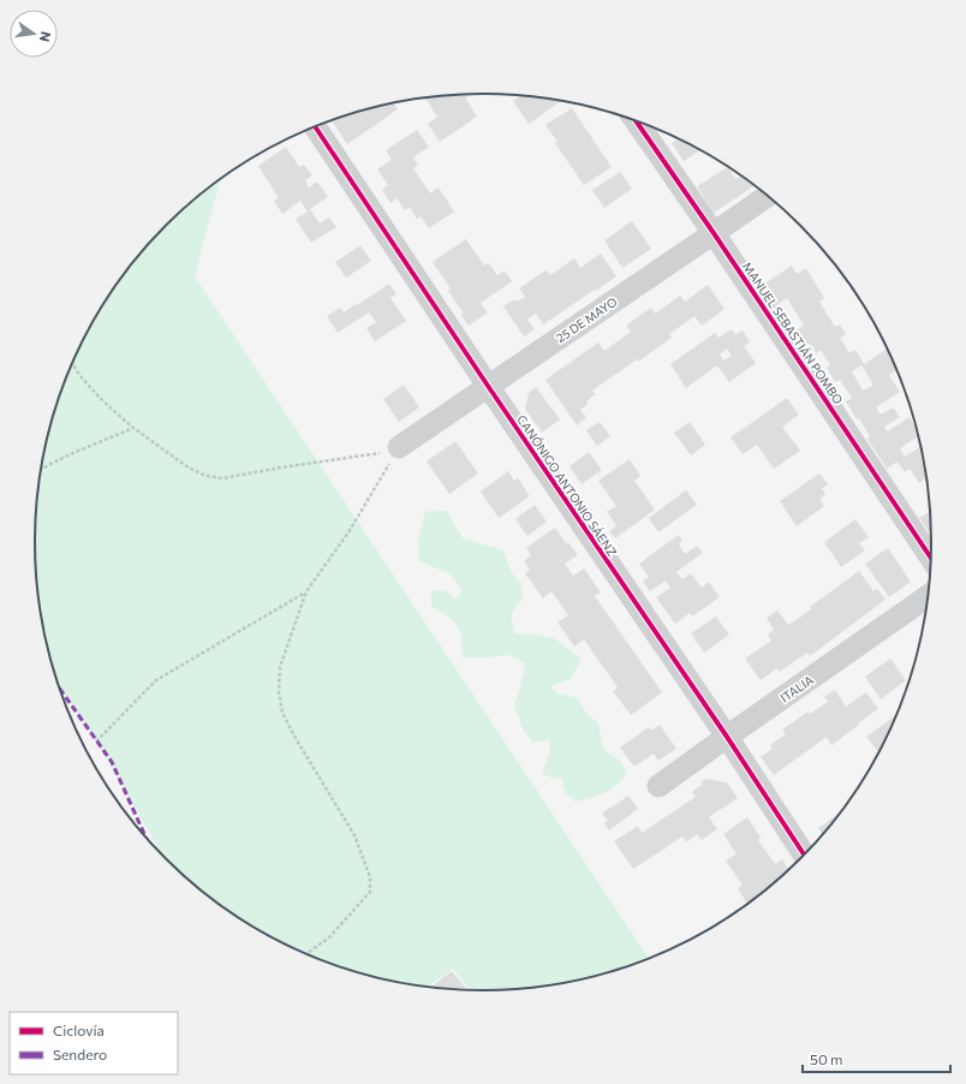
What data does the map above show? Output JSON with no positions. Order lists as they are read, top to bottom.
{
  "streets": {
    "street": [
      "25 DE MAYO",
      "MANUEL SEBASTIÁN POMBO",
      "CANÓNIGO ANTONIO SÁENZ",
      "ITALIA"
    ]
  },
  "crossings": [
    ["25 DE MAYO", "MANUEL SEBASTIÁN POMBO"],
    ["25 DE MAYO", "CANÓNIGO ANTONIO SÁENZ"],
    ["CANÓNIGO ANTONIO SÁENZ", "ITALIA"]
  ],
  "legend": ["Ciclovía", "Sendero"],
  "scale_bar": "50 m",
  "north": "right"
}
